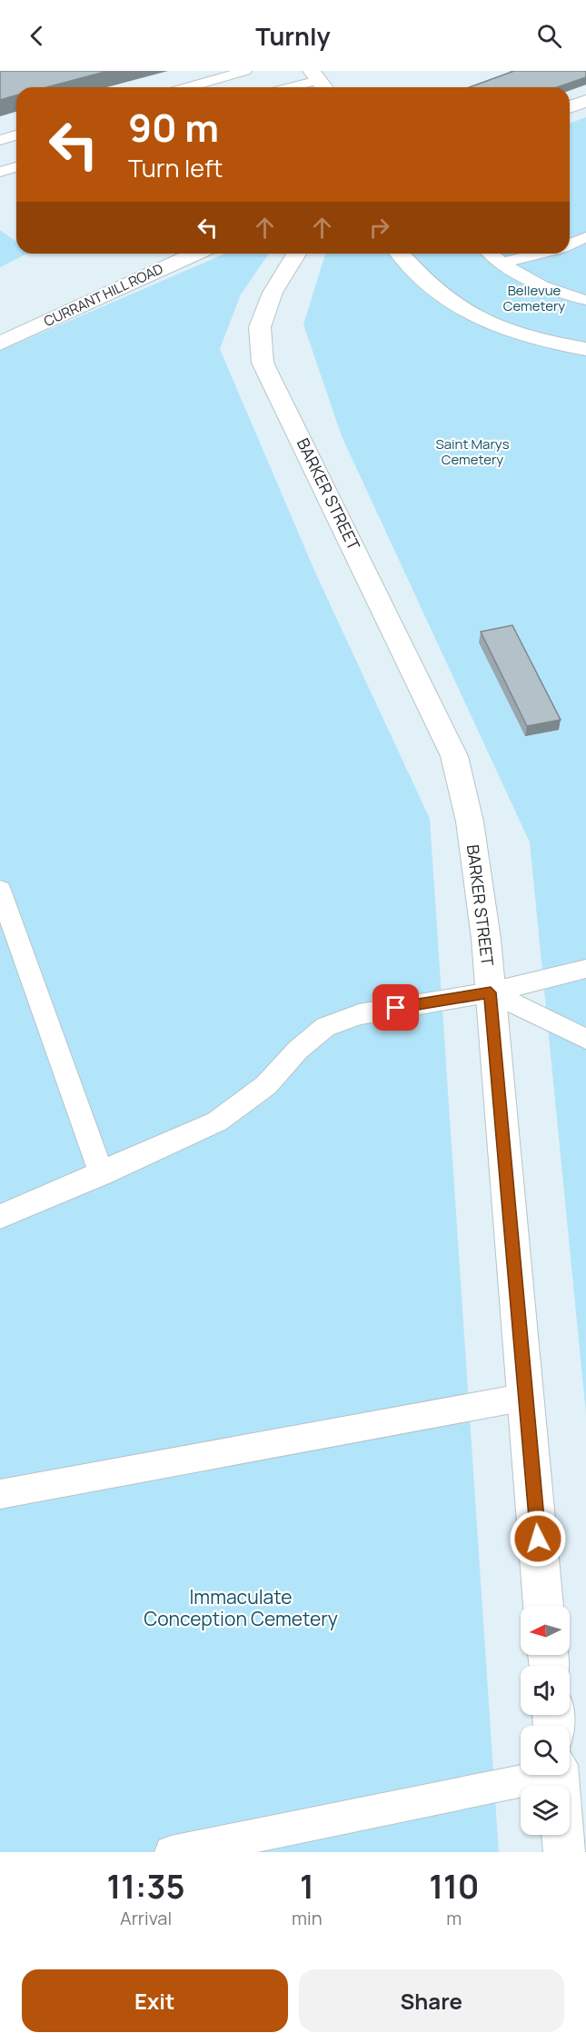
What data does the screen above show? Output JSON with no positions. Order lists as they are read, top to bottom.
{
  "streets": {
    "main road": ["CURRANT HILL ROAD", "BARKER STREET"]
  },
  "parks": ["Bellevue Cemetery", "Saint Marys Cemetery", "Immaculate Conception Cemetery"],
  "north": "left",
  "page": {
    "header": "Turnly",
    "turn": ["90 m", "Turn left"],
    "eta": [
      "11:35",
      "Arrival",
      "1",
      "min",
      "110",
      "m"
    ],
    "buttons": ["Exit", "Share"]
  }
}
